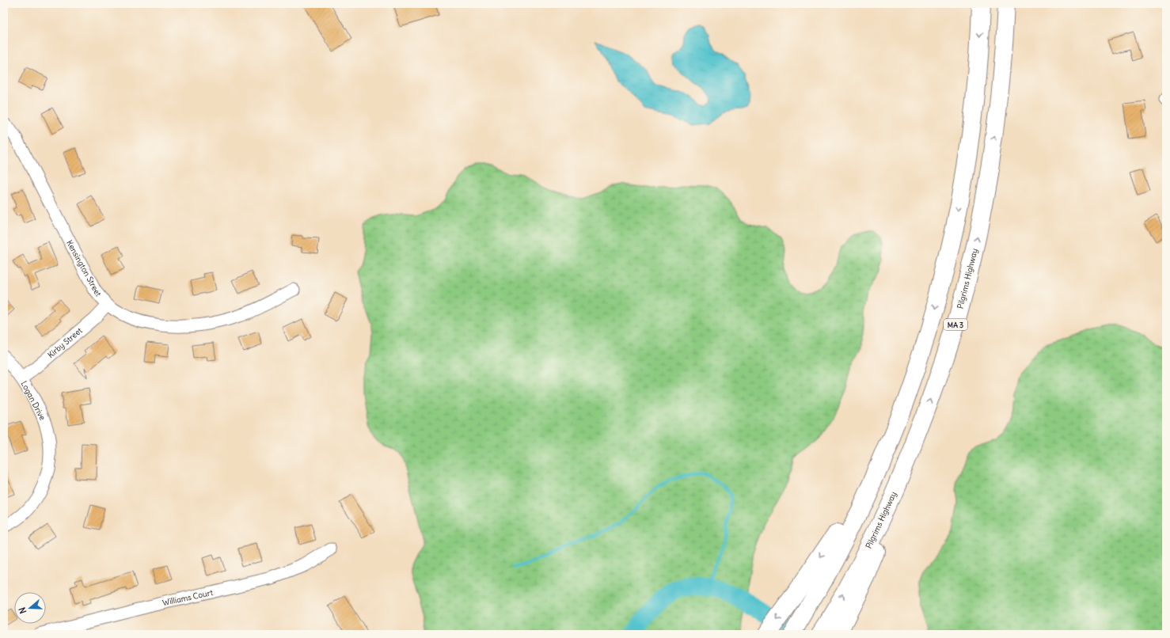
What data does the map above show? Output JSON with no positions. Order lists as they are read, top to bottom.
{
  "streets": {
    "highway": ["Pilgrims Highway", "MA 3"],
    "street": [
      "Kensington Street",
      "Kirby Street",
      "Logan Drive",
      "Williams Court"
    ]
  },
  "crossings": [
    ["Kensington Street", "Kirby Street"],
    ["Kirby Street", "Logan Drive"]
  ],
  "north": "left"
}
